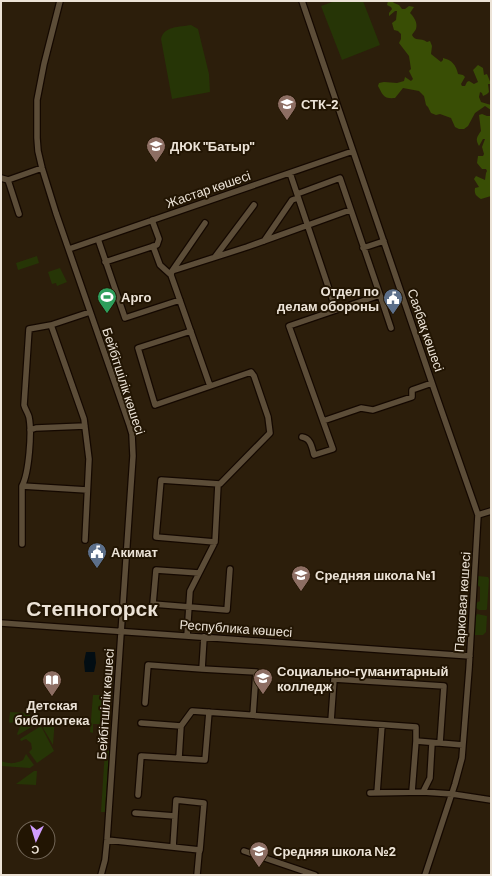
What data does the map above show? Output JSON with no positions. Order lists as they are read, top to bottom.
{
  "streets": {
    "street": [
      "Жастар көшесі",
      "Саябақ көшесі",
      "Бейбітшілік көшесі",
      "Парковая көшесі",
      "Республика көшесі"
    ]
  },
  "crossings": [
    ["Жастар көшесі", "Саябақ көшесі"],
    ["Жастар көшесі", "Бейбітшілік көшесі"],
    ["Саябақ көшесі", "Парковая көшесі"],
    ["Бейбітшілік көшесі", "Республика көшесі"],
    ["Парковая көшесі", "Республика көшесі"]
  ],
  "districts": ["Степногорск"],
  "places": {
    "school or university": [
      "СТК-2",
      "ДЮК \"Батыр\"",
      "Средняя школа №1",
      "Социально-гуманитарный колледж",
      "Средняя школа №2"
    ],
    "sports": ["Арго"],
    "public building": ["Отдел по делам обороны", "Акимат"],
    "library": ["Детская библиотека"]
  },
  "north": "bottom"
}
